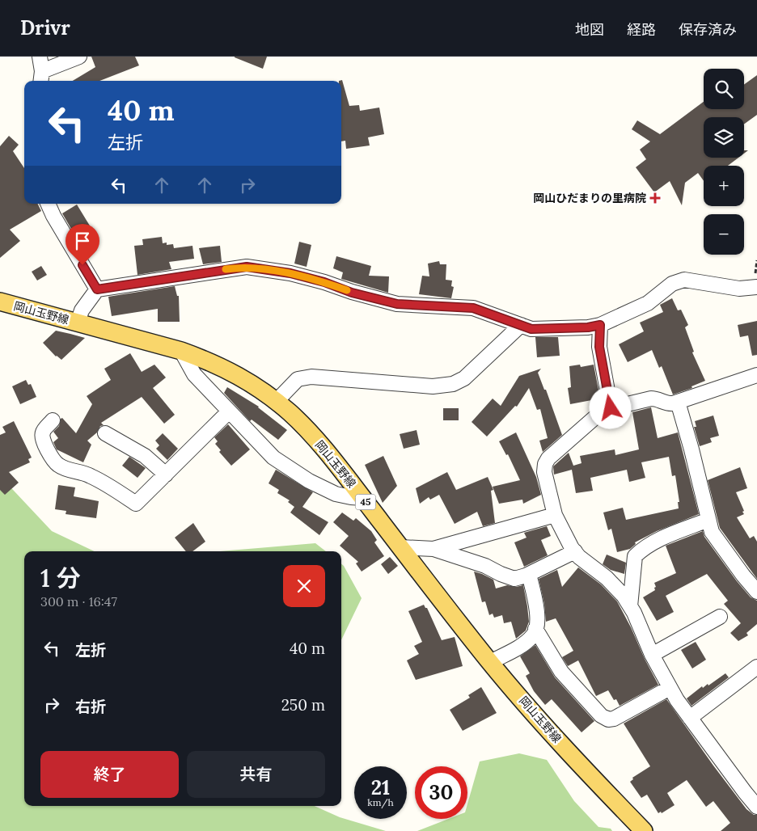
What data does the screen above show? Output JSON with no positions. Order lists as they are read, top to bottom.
{
  "streets": {
    "main road": ["岡山玉野線", "45"]
  },
  "places": {
    "health": ["岡山ひだまりの里病院"]
  },
  "page": {
    "header": "Drivr",
    "nav": ["地図", "経路", "保存済み"],
    "map_buttons": ["+", "−"],
    "turn": ["40 m", "左折"],
    "heading": ["1 分", "300 m · 16:47"],
    "list": [
      {
        "name": "左折",
        "value": "40 m"
      },
      {
        "name": "右折",
        "value": "250 m"
      }
    ],
    "buttons": ["終了", "共有"],
    "speed": "21 km/h",
    "limit": "30"
  }
}
